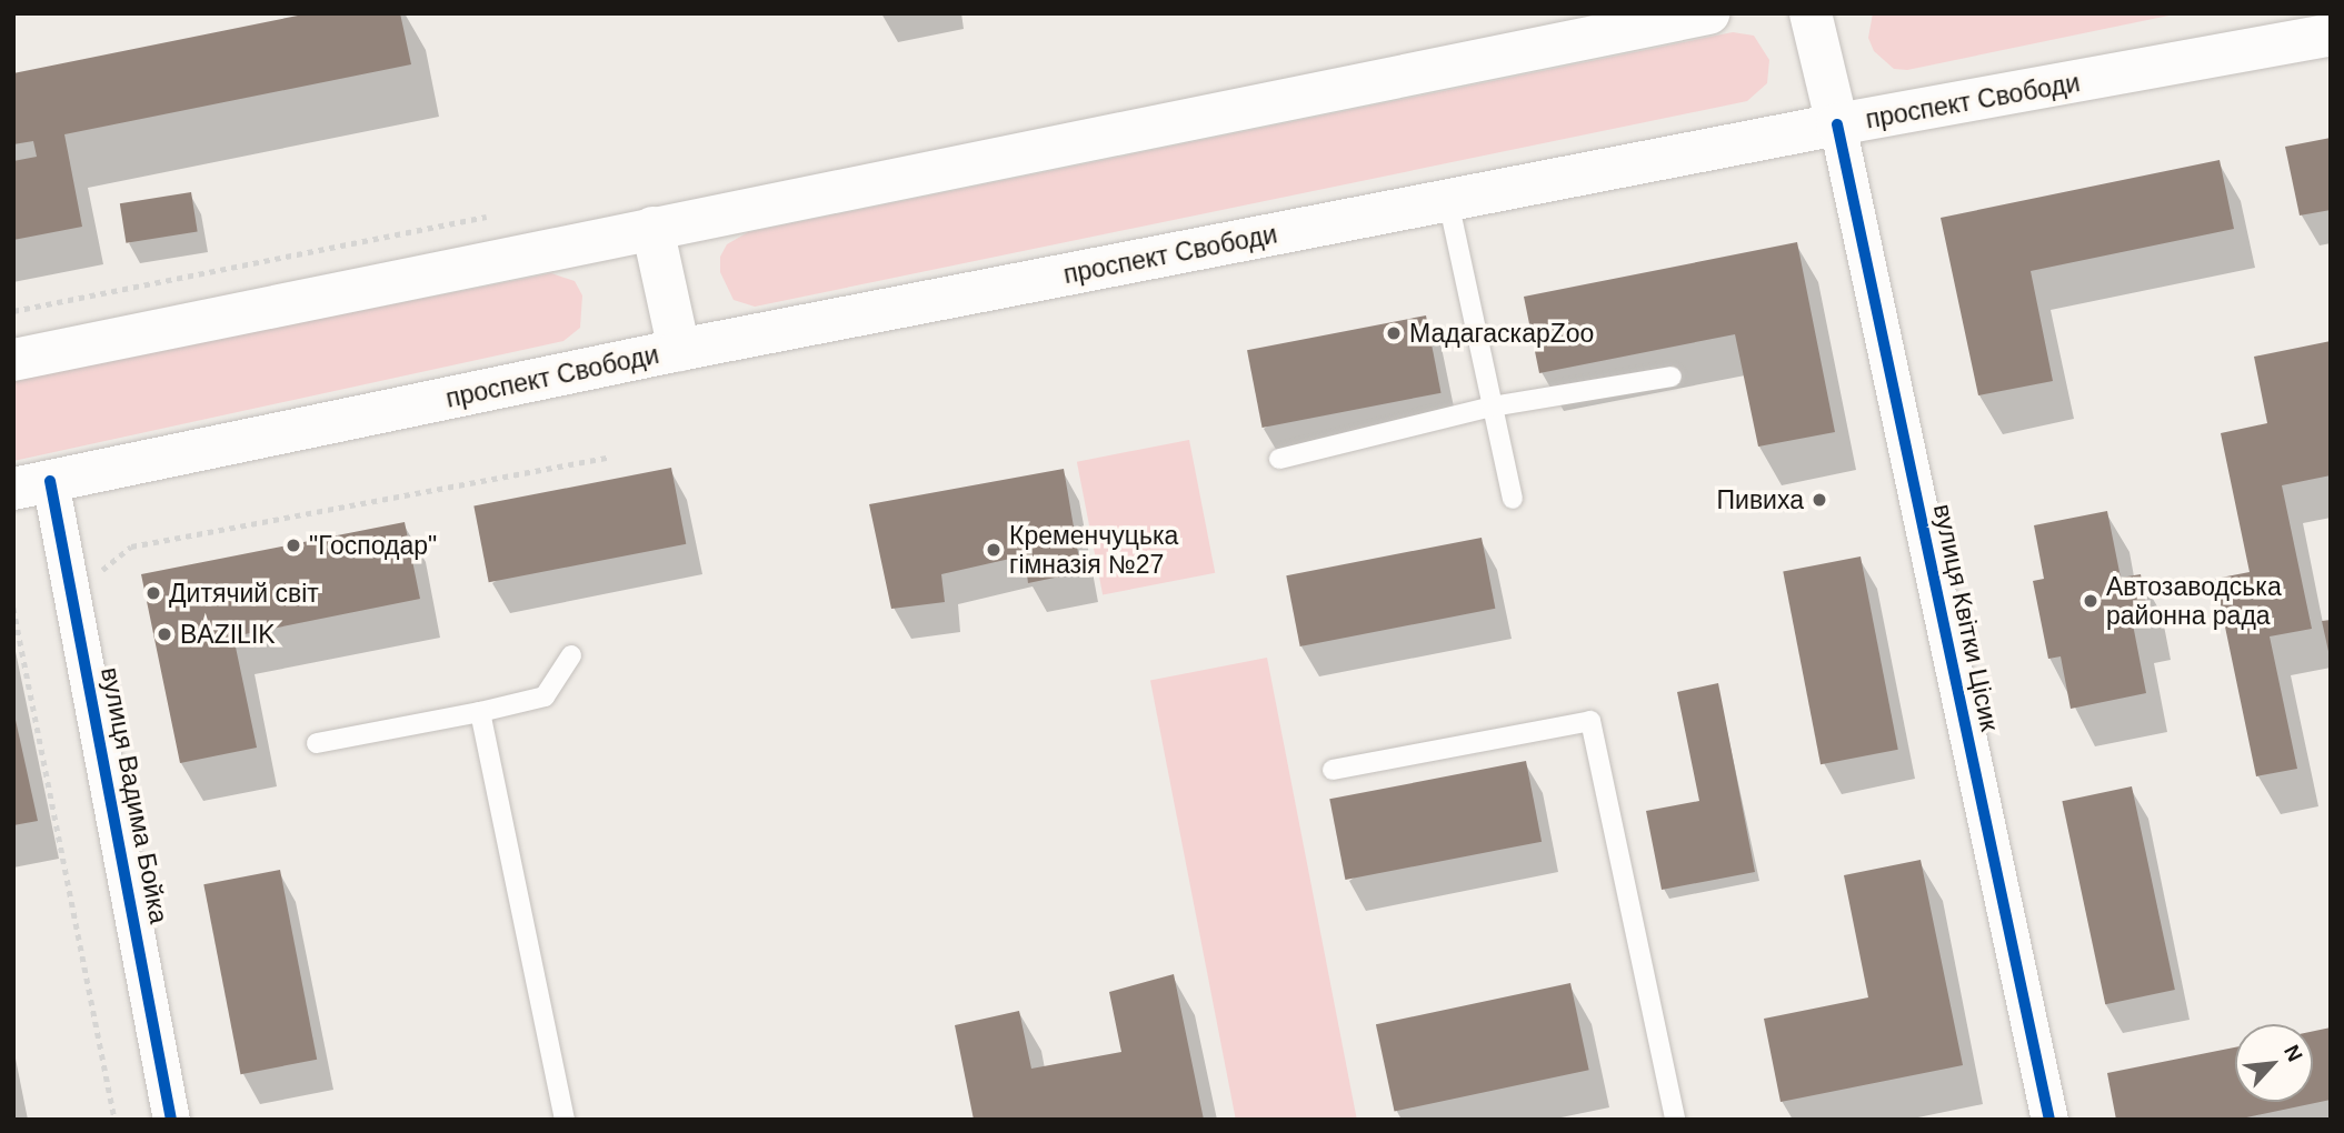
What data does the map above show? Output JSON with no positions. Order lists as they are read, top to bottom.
{
  "streets": {
    "highway": ["проспект Свободи"],
    "street": ["вулиця Квітки Цісик", "вулиця Вадима Бойка"]
  },
  "crossings": [
    ["проспект Свободи", "вулиця Квітки Цісик"],
    ["проспект Свободи", "вулиця Вадима Бойка"]
  ],
  "places": [
    "МадагаскарZoo",
    "Пивиха",
    "\"Господар\"",
    "Кременчуцька гімназія №27",
    "Дитячий світ",
    "Автозаводська районна рада",
    "BAZILIK"
  ],
  "north": "top right"
}
